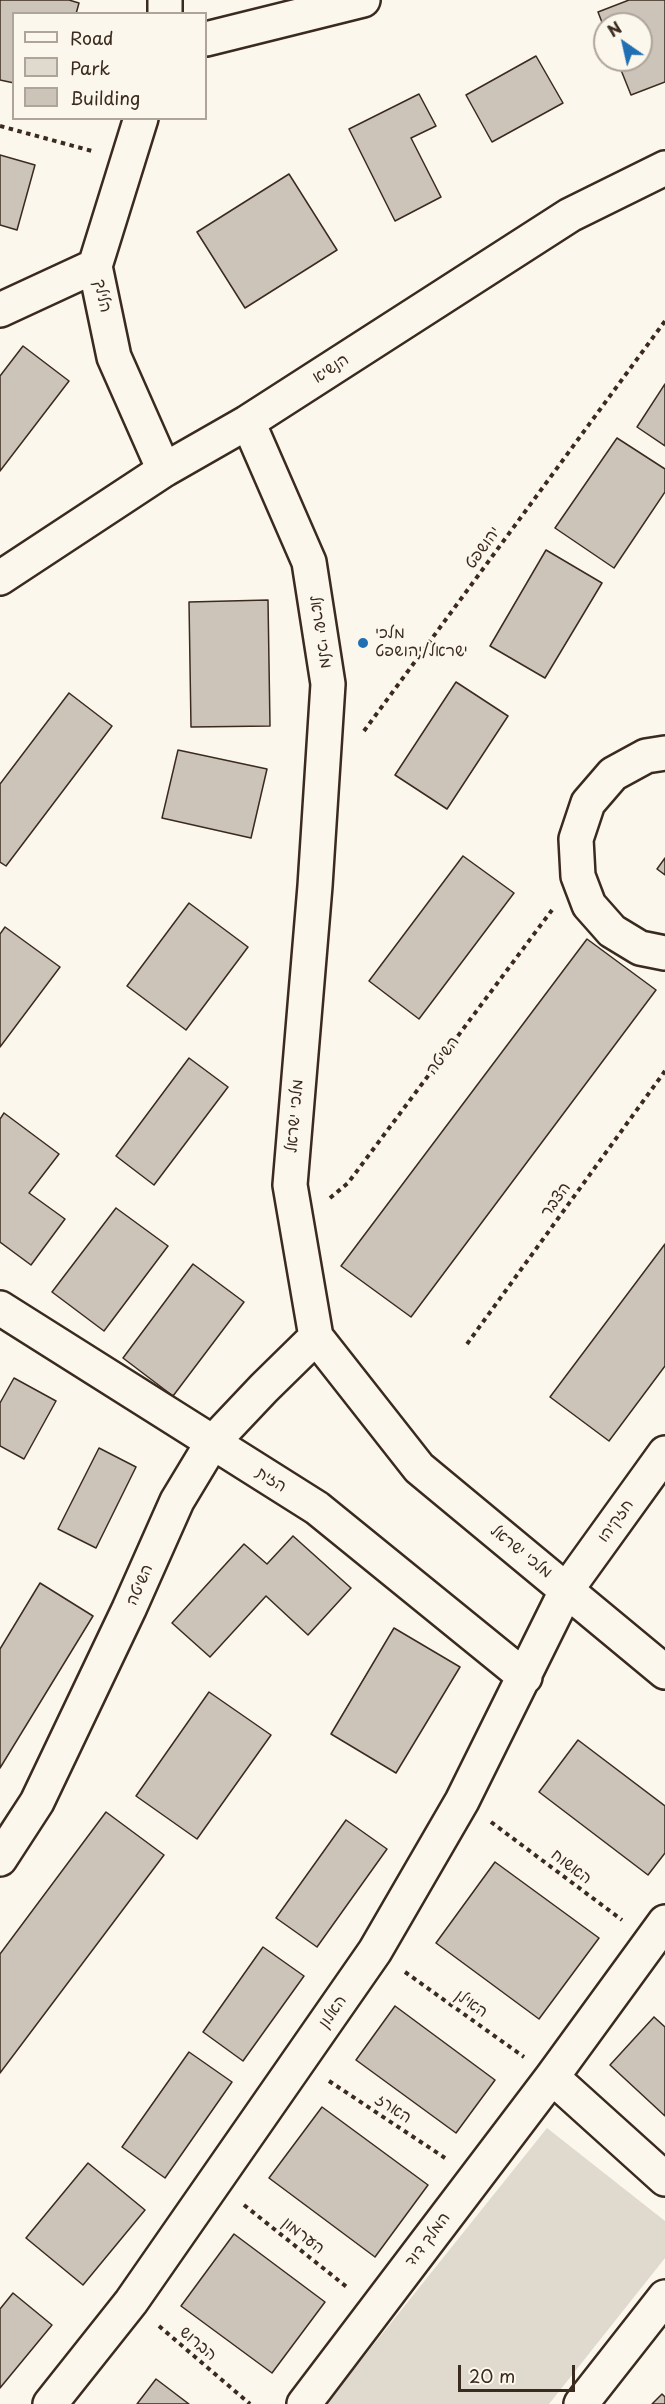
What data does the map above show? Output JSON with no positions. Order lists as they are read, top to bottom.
{
  "streets": {
    "street": [
      "הלילך",
      "הנשיא",
      "מלכי ישראל",
      "השיטה",
      "הזית",
      "חזקיהו",
      "האלון",
      "המלך דוד"
    ],
    "path": [
      "יהושפט",
      "הצבר",
      "האשוח",
      "האילן",
      "הארז",
      "הערמון",
      "הברוש"
    ]
  },
  "crossings": [
    ["הלילך", "הנשיא"],
    ["הנשיא", "מלכי ישראל"],
    ["מלכי ישראל", "השיטה"],
    ["מלכי ישראל", "חזקיהו"],
    ["מלכי ישראל", "האלון"],
    ["השיטה", "הזית"],
    ["הזית", "האלון"],
    ["חזקיהו", "האלון"],
    ["האשוח", "האלון"],
    ["האשוח", "המלך דוד"],
    ["האילן", "האלון"],
    ["האילן", "המלך דוד"],
    ["האלון", "הארז"],
    ["האלון", "הערמון"],
    ["האלון", "הברוש"],
    ["הארז", "המלך דוד"],
    ["הערמון", "המלך דוד"]
  ],
  "places": ["מלכי ישראל/יהושפט"],
  "legend": ["Road", "Park", "Building"],
  "scale_bar": "20 m",
  "north": "top left"
}
